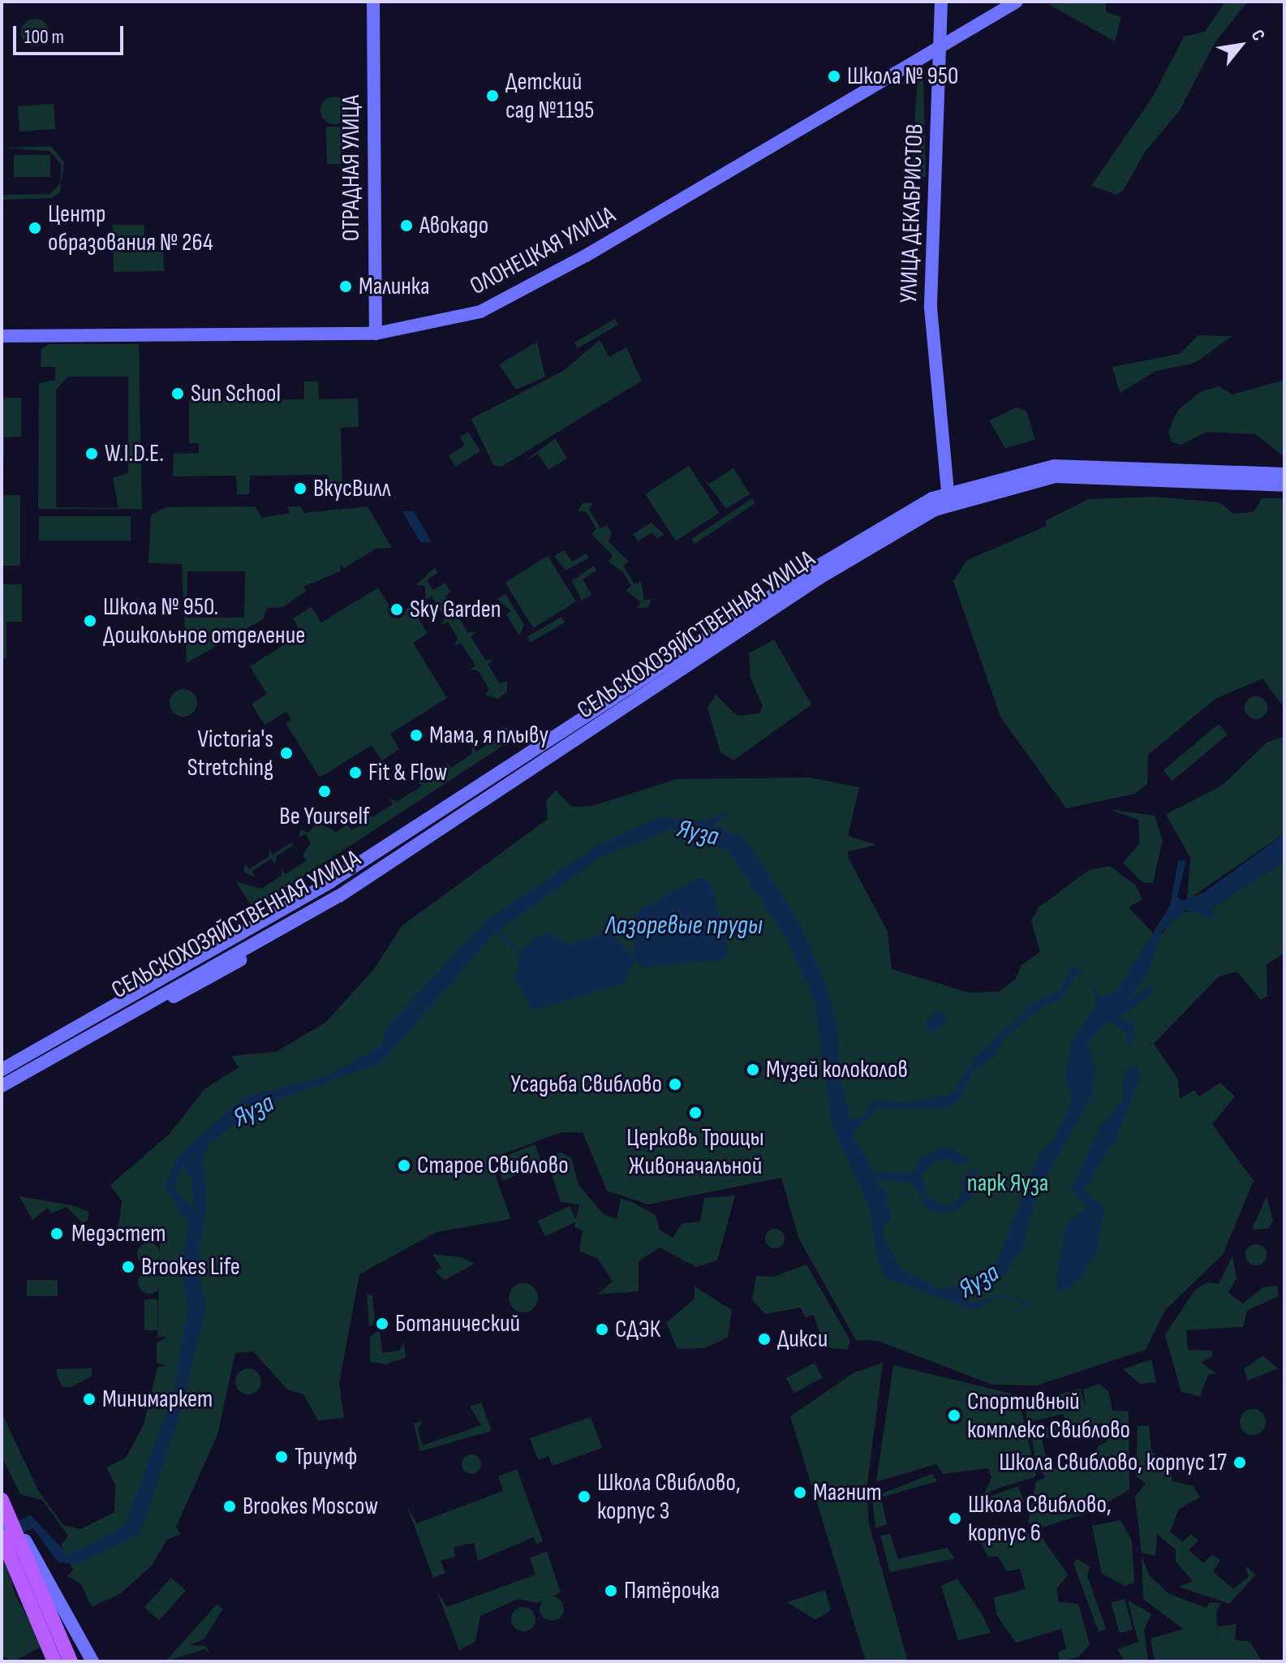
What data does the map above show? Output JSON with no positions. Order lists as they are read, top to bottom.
{
  "streets": {
    "main road": [
      "ОТРАДНАЯ УЛИЦА",
      "УЛИЦА ДЕКАБРИСТОВ",
      "ОЛОНЕЦКАЯ УЛИЦА",
      "СЕЛЬСКОХОЗЯЙСТВЕННАЯ УЛИЦА"
    ]
  },
  "crossings": [
    ["ОТРАДНАЯ УЛИЦА", "ОЛОНЕЦКАЯ УЛИЦА"],
    ["УЛИЦА ДЕКАБРИСТОВ", "ОЛОНЕЦКАЯ УЛИЦА"],
    ["УЛИЦА ДЕКАБРИСТОВ", "СЕЛЬСКОХОЗЯЙСТВЕННАЯ УЛИЦА"]
  ],
  "water": ["Яуза", "Лазоревые пруды"],
  "parks": ["парк Яуза"],
  "places": [
    "Школа № 950",
    "Детский сад №1195",
    "Авокадо",
    "Центр образования № 264",
    "Малинка",
    "Sun School",
    "W.I.D.E.",
    "ВкусВилл",
    "Sky Garden",
    "Школа № 950. Дошкольное отделение",
    "Мама, я плыву",
    "Victoria's Stretching",
    "Fit & Flow",
    "Be Yourself",
    "Музей колоколов",
    "Усадьба Свиблово",
    "Церковь Троицы Живоначальной",
    "Старое Свиблово",
    "Медэстет",
    "Brookes Life",
    "Ботанический",
    "СДЭК",
    "Дикси",
    "Минимаркет",
    "Спортивный комплекс Свиблово",
    "Триумф",
    "Школа Свиблово, корпус 17",
    "Магнит",
    "Школа Свиблово, корпус 3",
    "Brookes Moscow",
    "Школа Свиблово, корпус 6",
    "Пятёрочка"
  ],
  "scale_bar": "100 m",
  "north": "top right"
}
